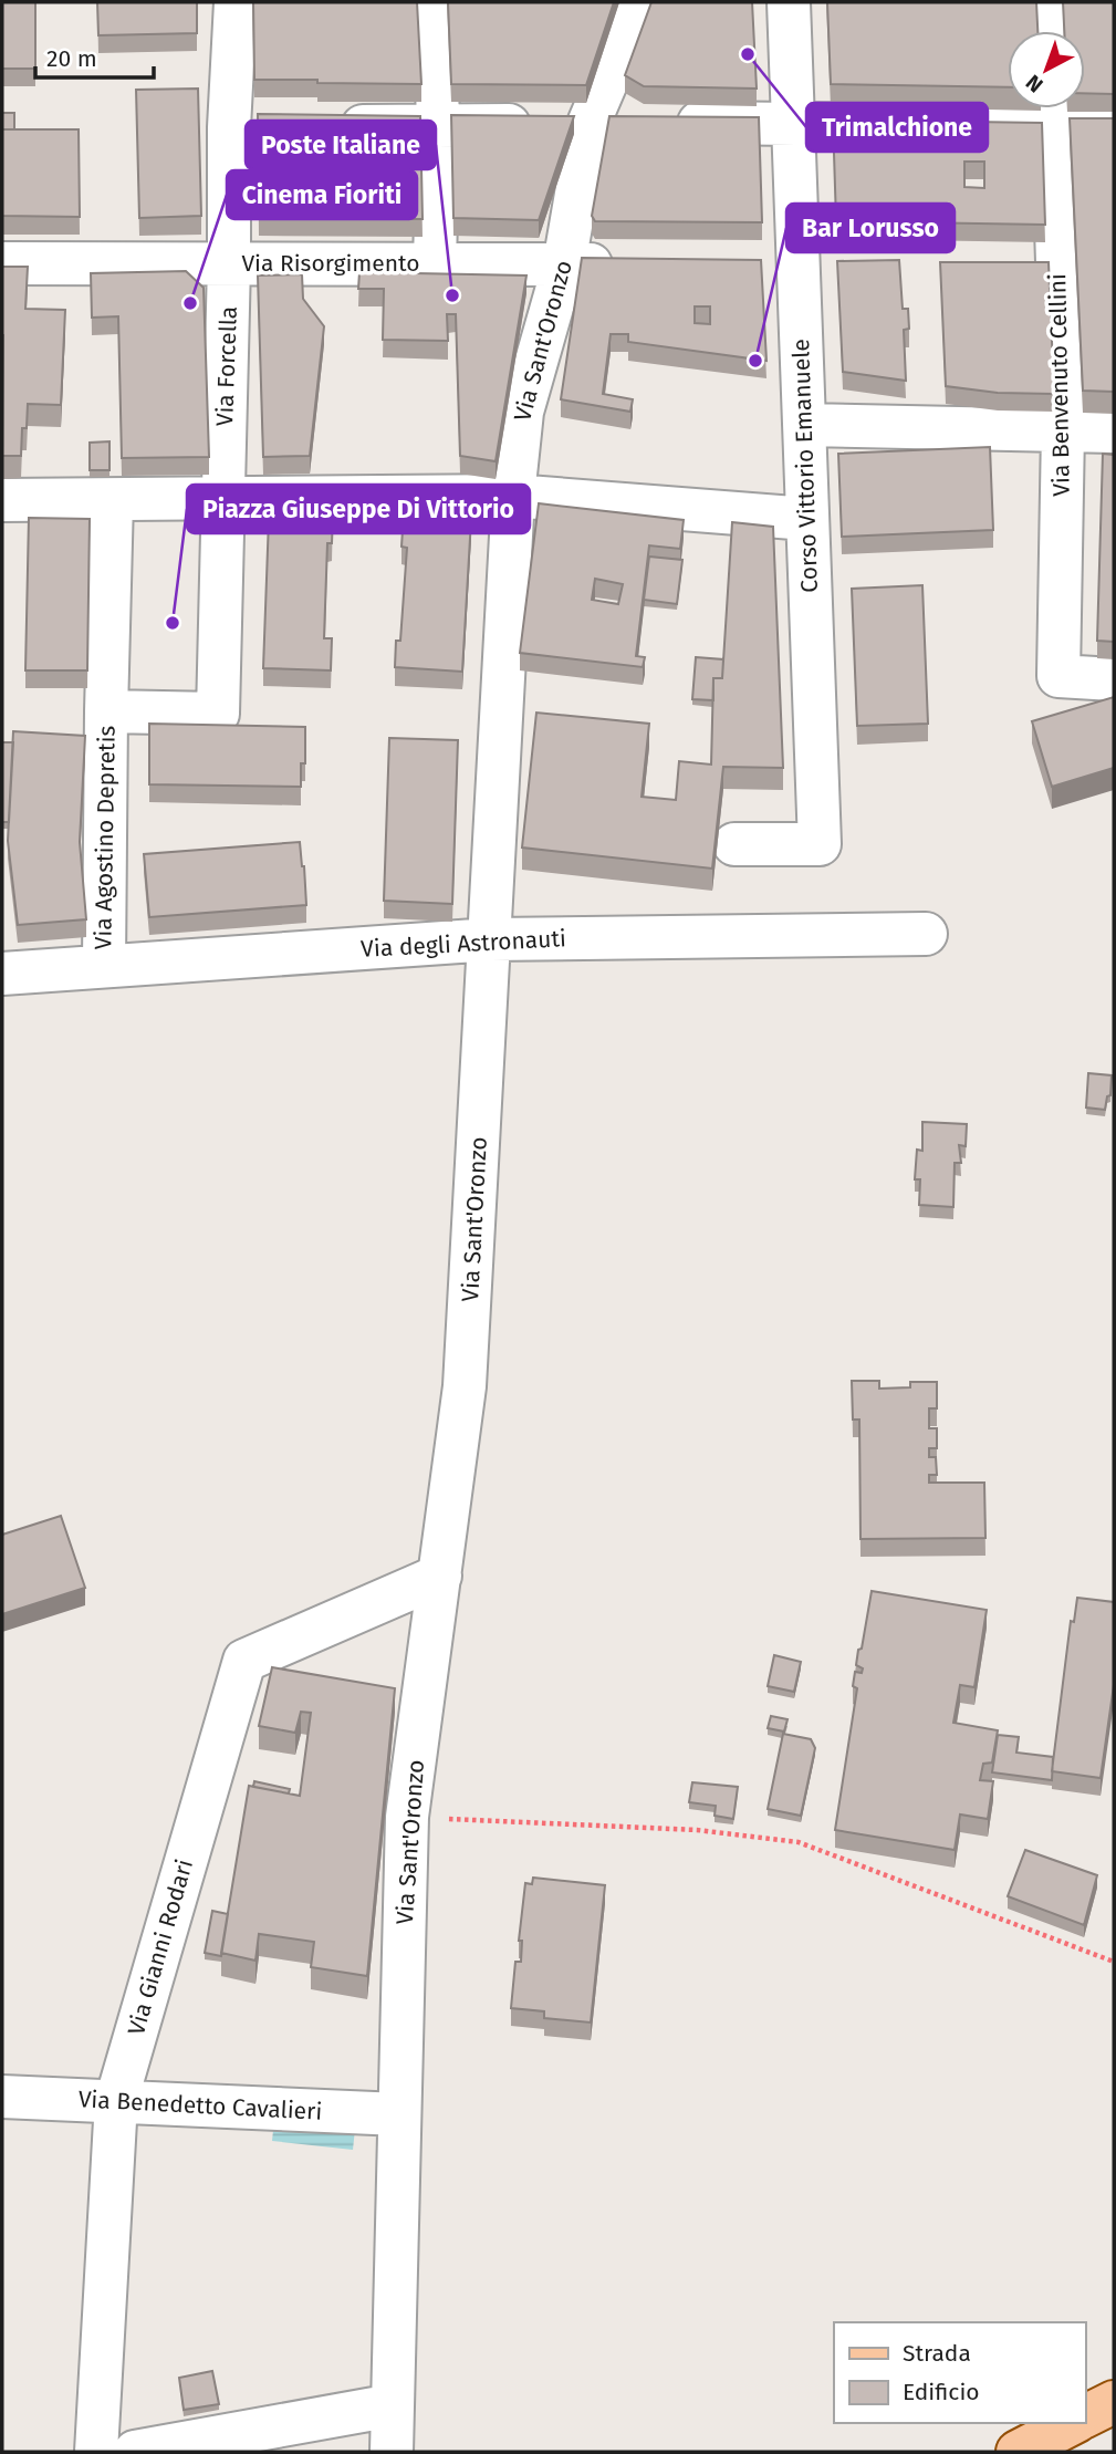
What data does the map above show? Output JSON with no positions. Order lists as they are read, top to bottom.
{
  "streets": {
    "street": [
      "Via Risorgimento",
      "Via Sant'Oronzo",
      "Via Forcella",
      "Via Benvenuto Cellini",
      "Corso Vittorio Emanuele",
      "Via Agostino Depretis",
      "Via degli Astronauti",
      "Via Gianni Rodari",
      "Via Benedetto Cavalieri"
    ]
  },
  "crossings": [
    ["Via Risorgimento", "Via Sant'Oronzo"],
    ["Via Risorgimento", "Via Forcella"],
    ["Via Sant'Oronzo", "Via degli Astronauti"],
    ["Via Sant'Oronzo", "Via Gianni Rodari"],
    ["Via Sant'Oronzo", "Via Benedetto Cavalieri"],
    ["Via Forcella", "Via Agostino Depretis"],
    ["Via Agostino Depretis", "Via degli Astronauti"],
    ["Via Gianni Rodari", "Via Benedetto Cavalieri"]
  ],
  "places": [
    "Trimalchione",
    "Poste Italiane",
    "Cinema Fioriti",
    "Bar Lorusso",
    "Piazza Giuseppe Di Vittorio"
  ],
  "legend": ["Strada", "Edificio"],
  "scale_bar": "20 m",
  "north": "bottom left"
}
